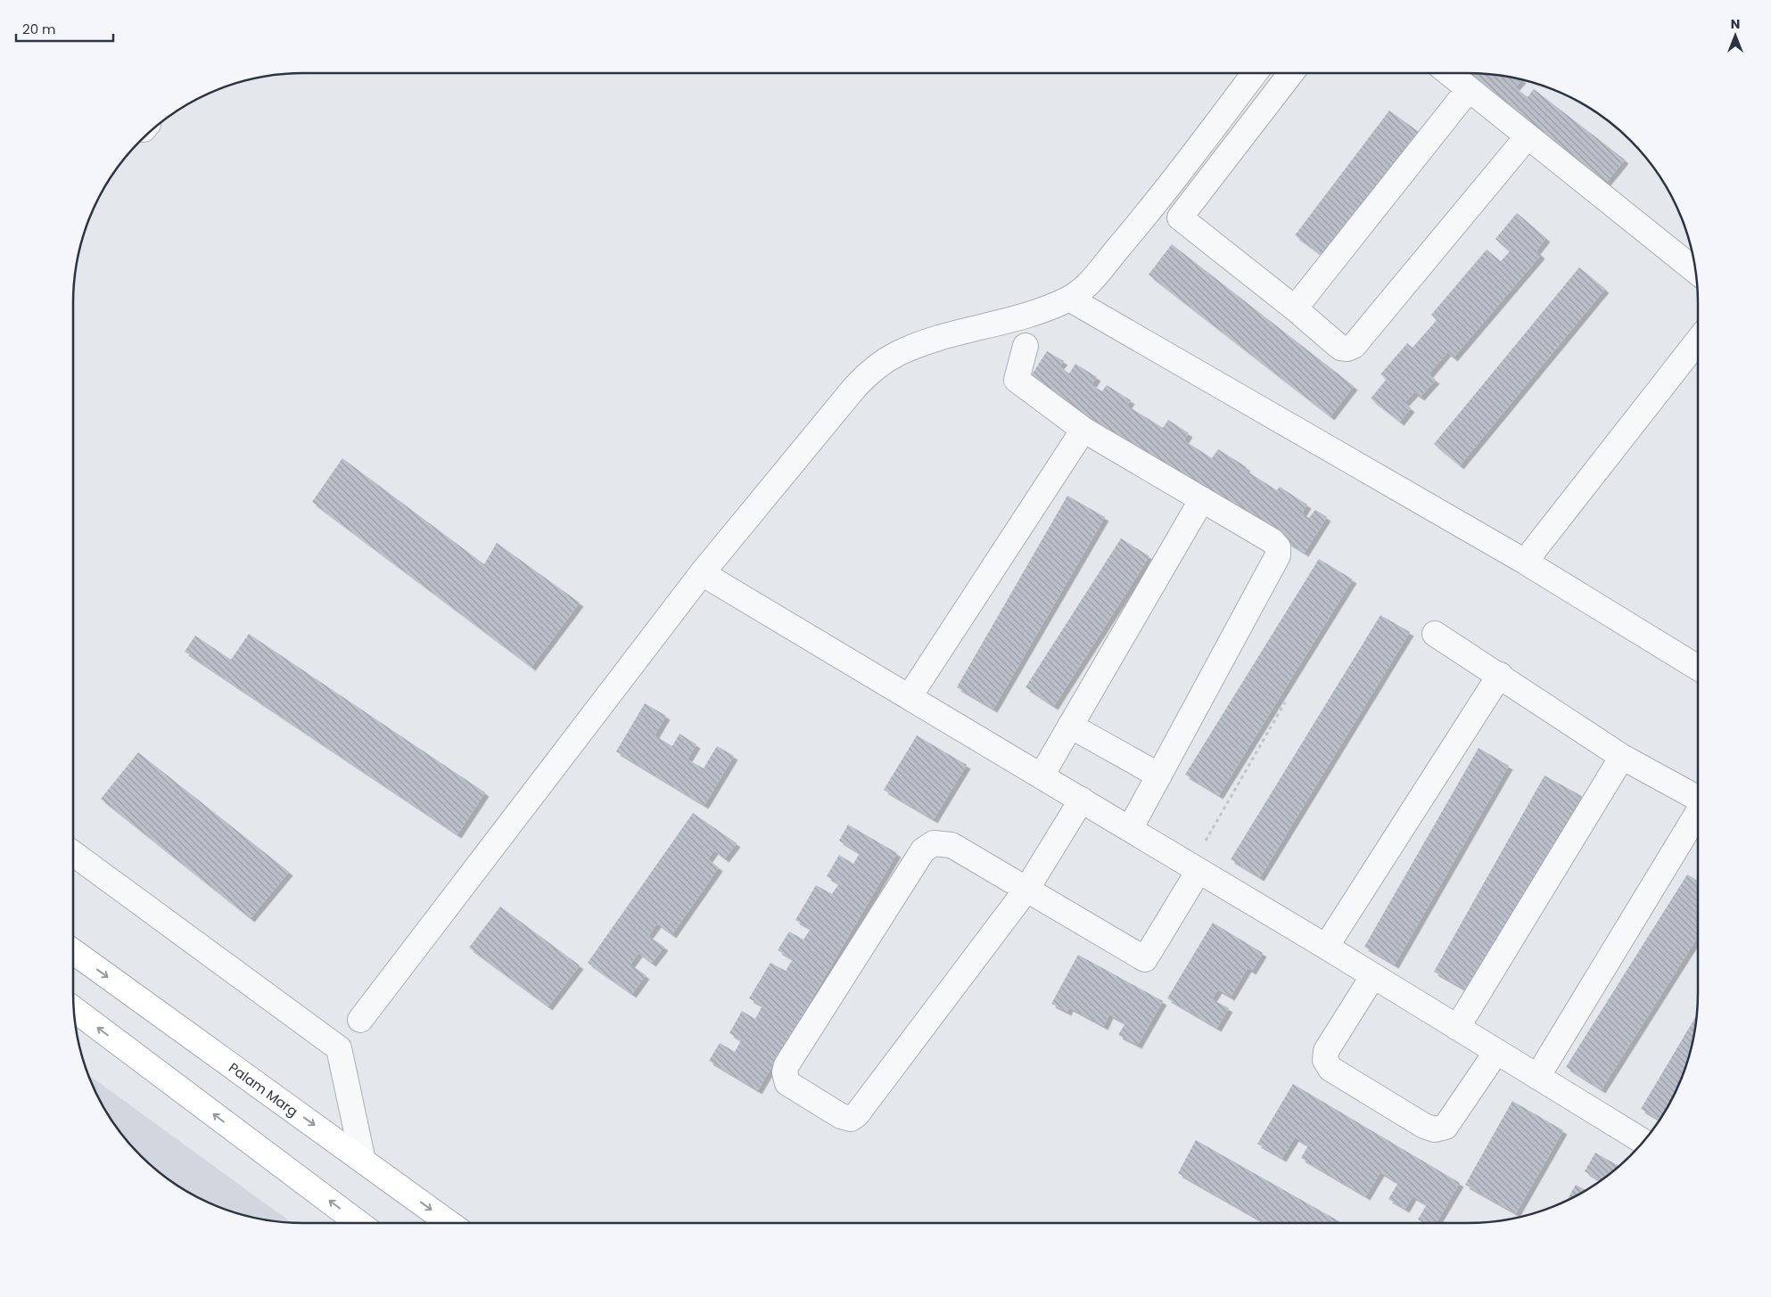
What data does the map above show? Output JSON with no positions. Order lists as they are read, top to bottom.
{
  "streets": {
    "main road": ["Palam Marg"]
  },
  "scale_bar": "20 m",
  "north": "top"
}
